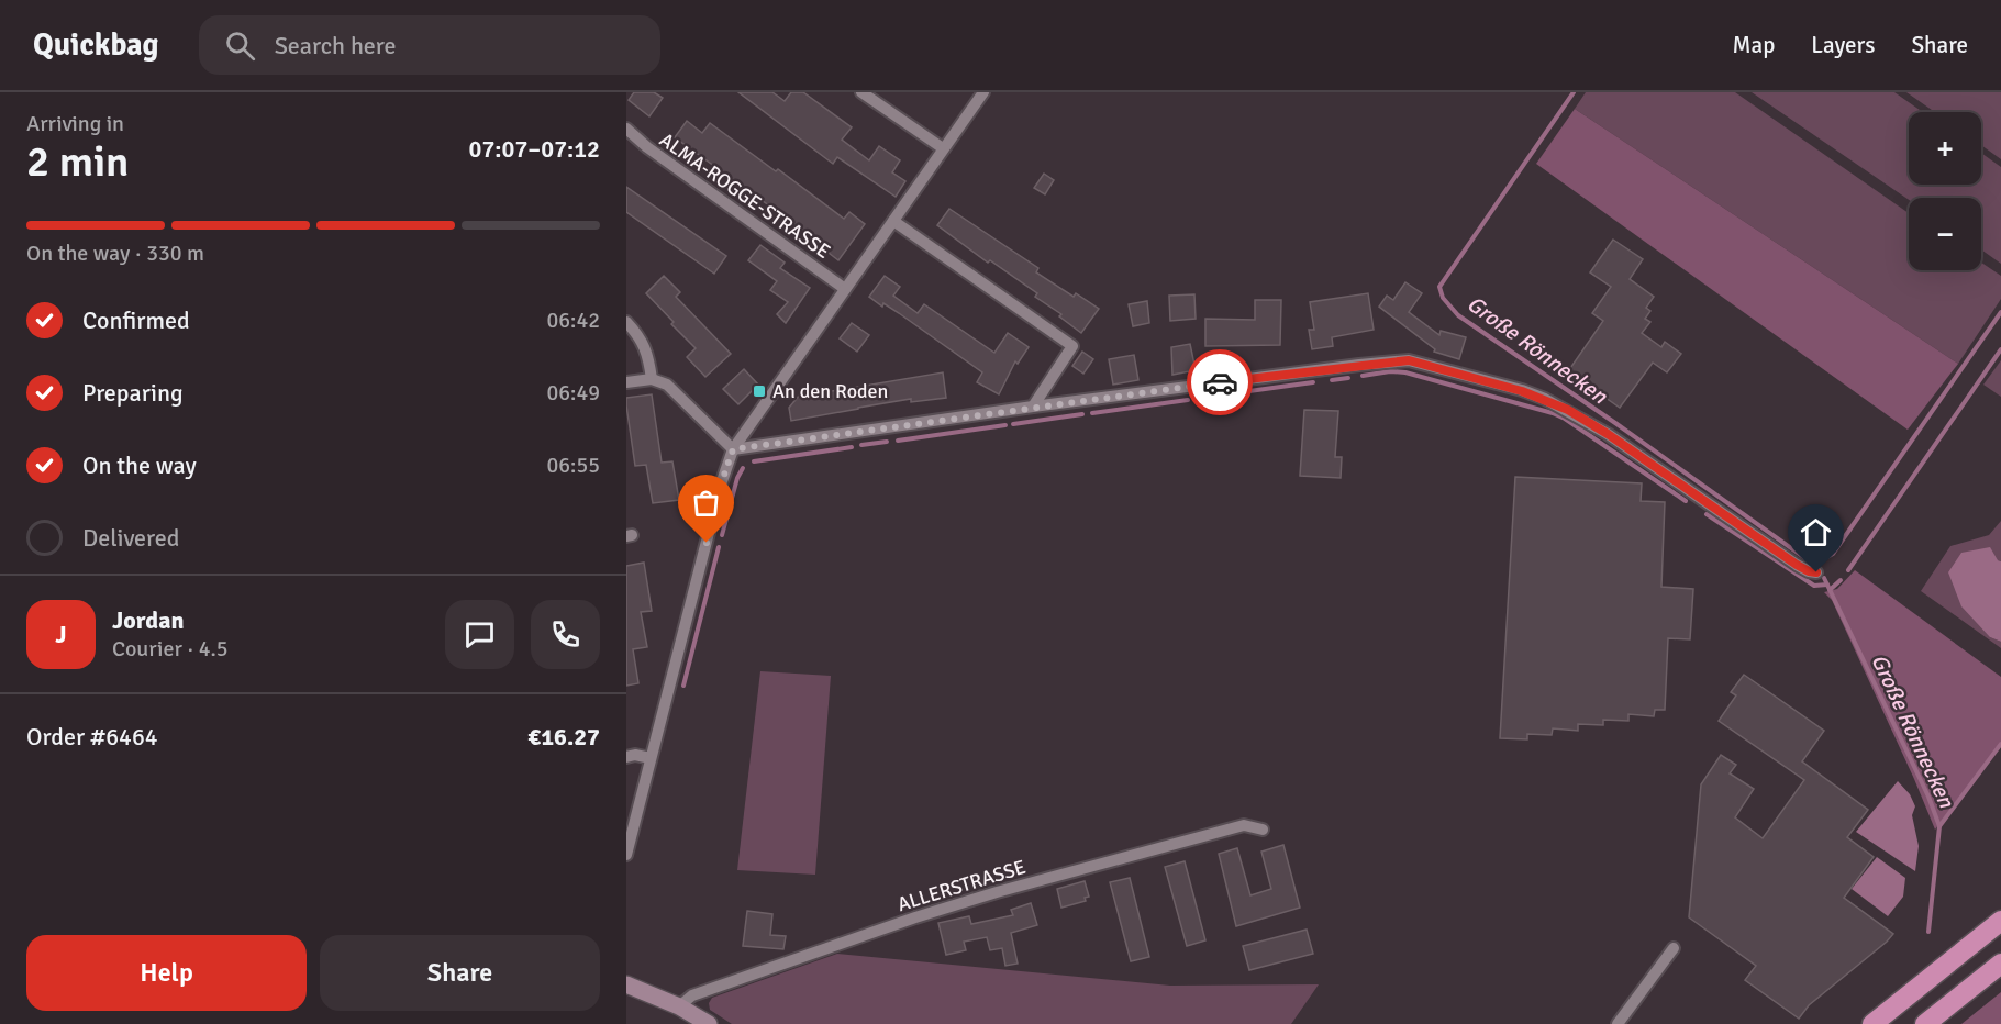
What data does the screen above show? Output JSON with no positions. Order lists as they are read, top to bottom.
{
  "streets": {
    "street": ["ALMA-ROGGE-STRASSE", "ALLERSTRASSE"]
  },
  "water": ["Große Rönnecken"],
  "places": {
    "transit": ["An den Roden"]
  },
  "page": {
    "header": "Quickbag",
    "search": "Search here",
    "nav": ["Map", "Layers", "Share"],
    "heading": ["2 min", "Arriving in", "07:07–07:12"],
    "panel": [
      "Jordan",
      "Courier · 4.5",
      "Order #6464",
      "€16.27"
    ],
    "map_buttons": ["+", "−"],
    "bar": "On the way · 330 m",
    "list": [
      ["Confirmed", "06:42"],
      ["Preparing", "06:49"],
      ["On the way", "06:55"],
      "Delivered"
    ],
    "round": "J",
    "buttons": ["Help", "Share"]
  }
}
